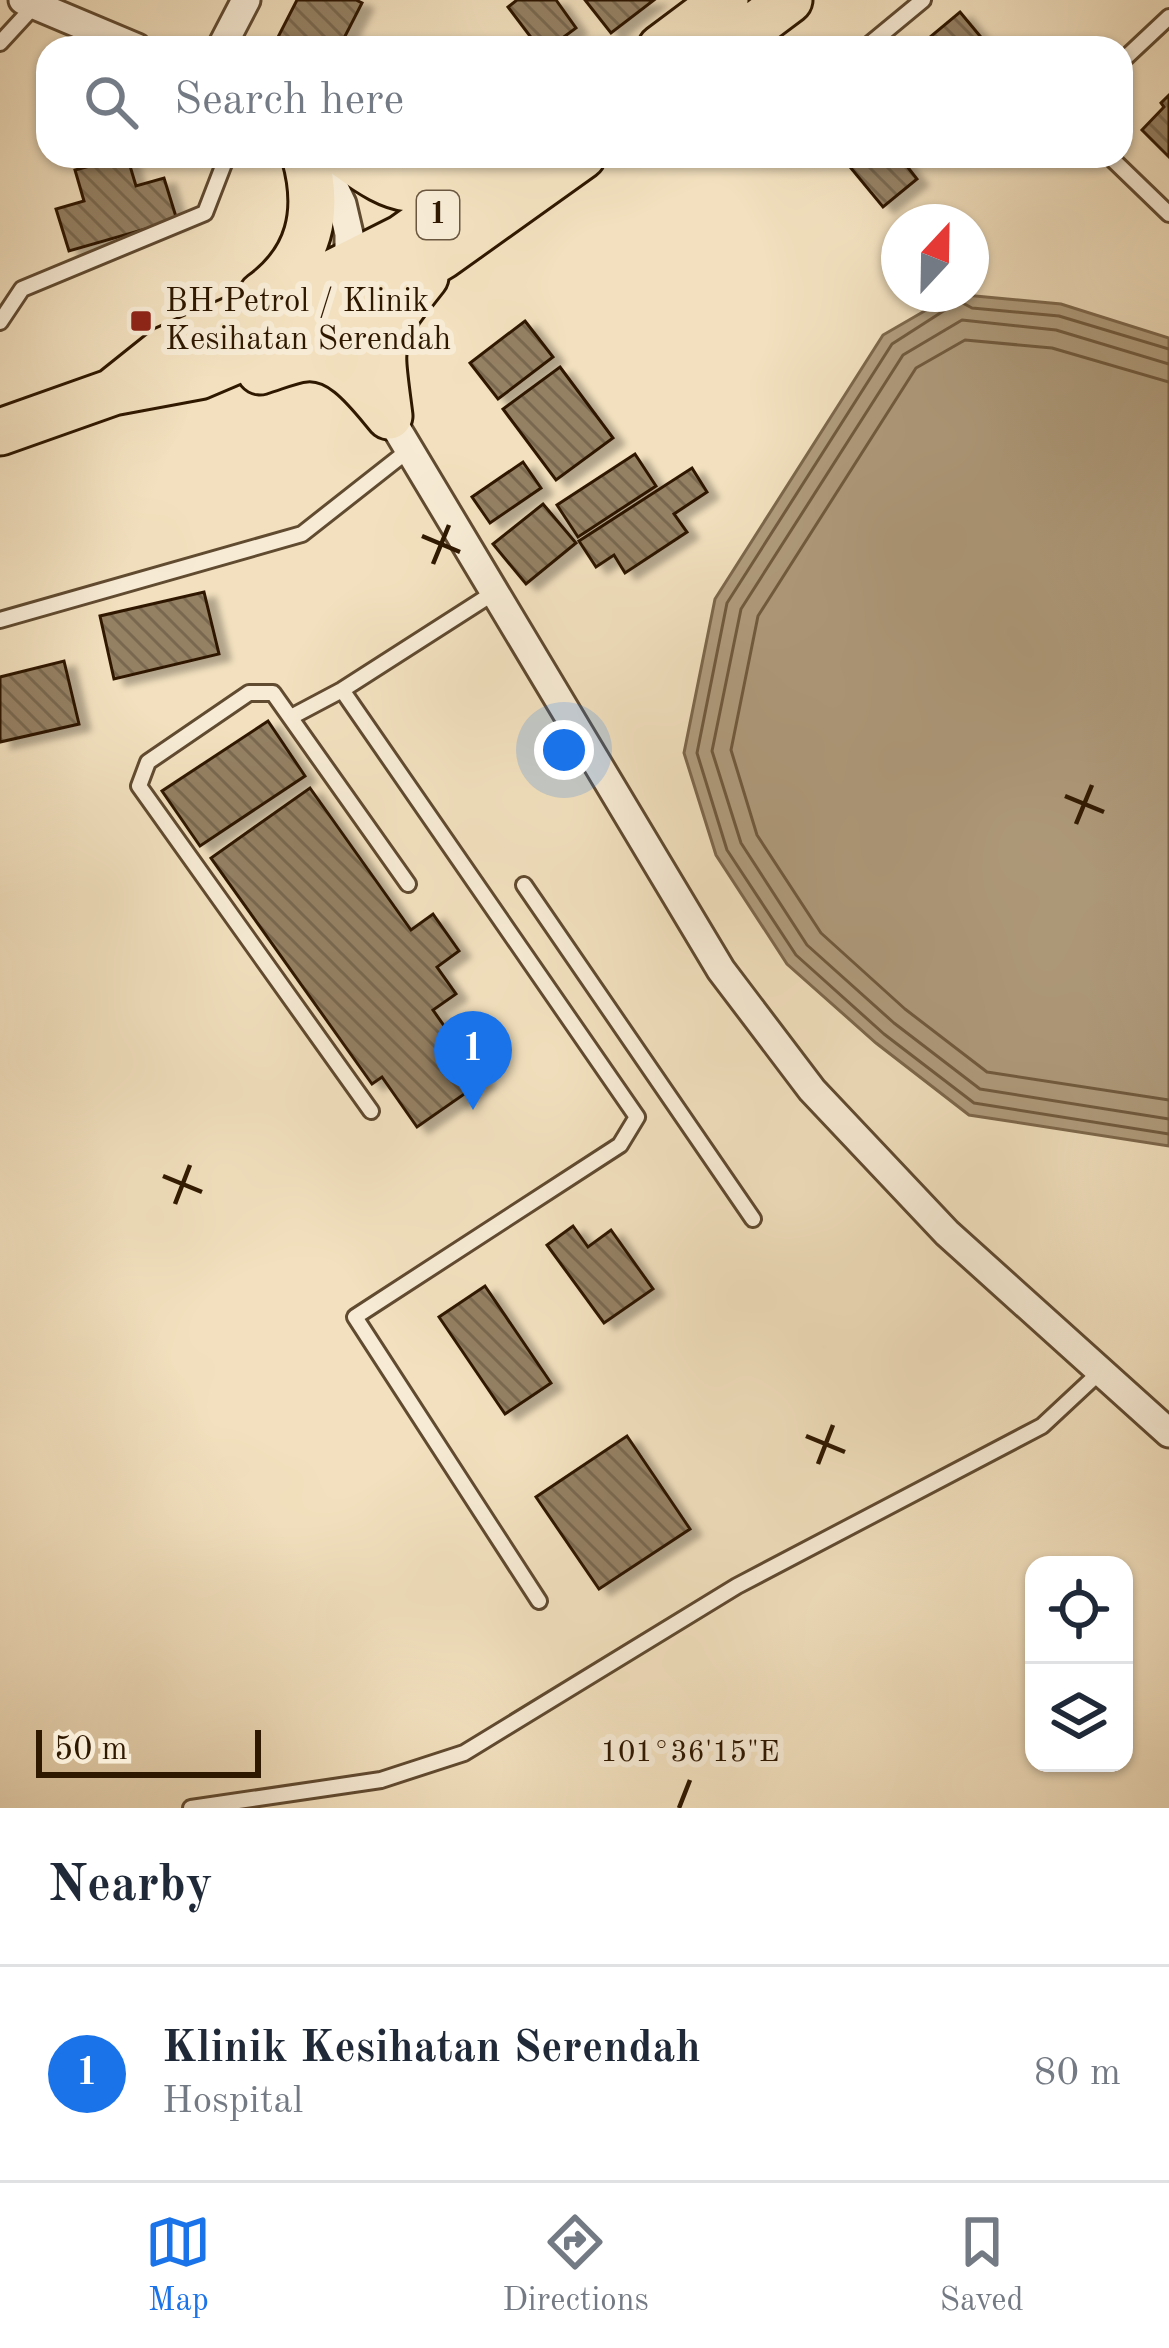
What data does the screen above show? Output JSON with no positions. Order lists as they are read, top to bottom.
{
  "streets": {
    "main road": ["1"]
  },
  "places": {
    "transit": ["BH Petrol / Klinik Kesihatan Serendah"]
  },
  "scale_bar": "50 m",
  "north": "top",
  "page": {
    "search": "Search here",
    "pins": "1",
    "scale": "50 m",
    "heading": "Nearby",
    "list": [
      {
        "mark": "1",
        "name": "Klinik Kesihatan Serendah",
        "note": "Hospital",
        "value": "80 m"
      }
    ],
    "nav": ["Map", "Directions", "Saved"]
  },
  "coordinates": ["101°36'15\"E"]
}
